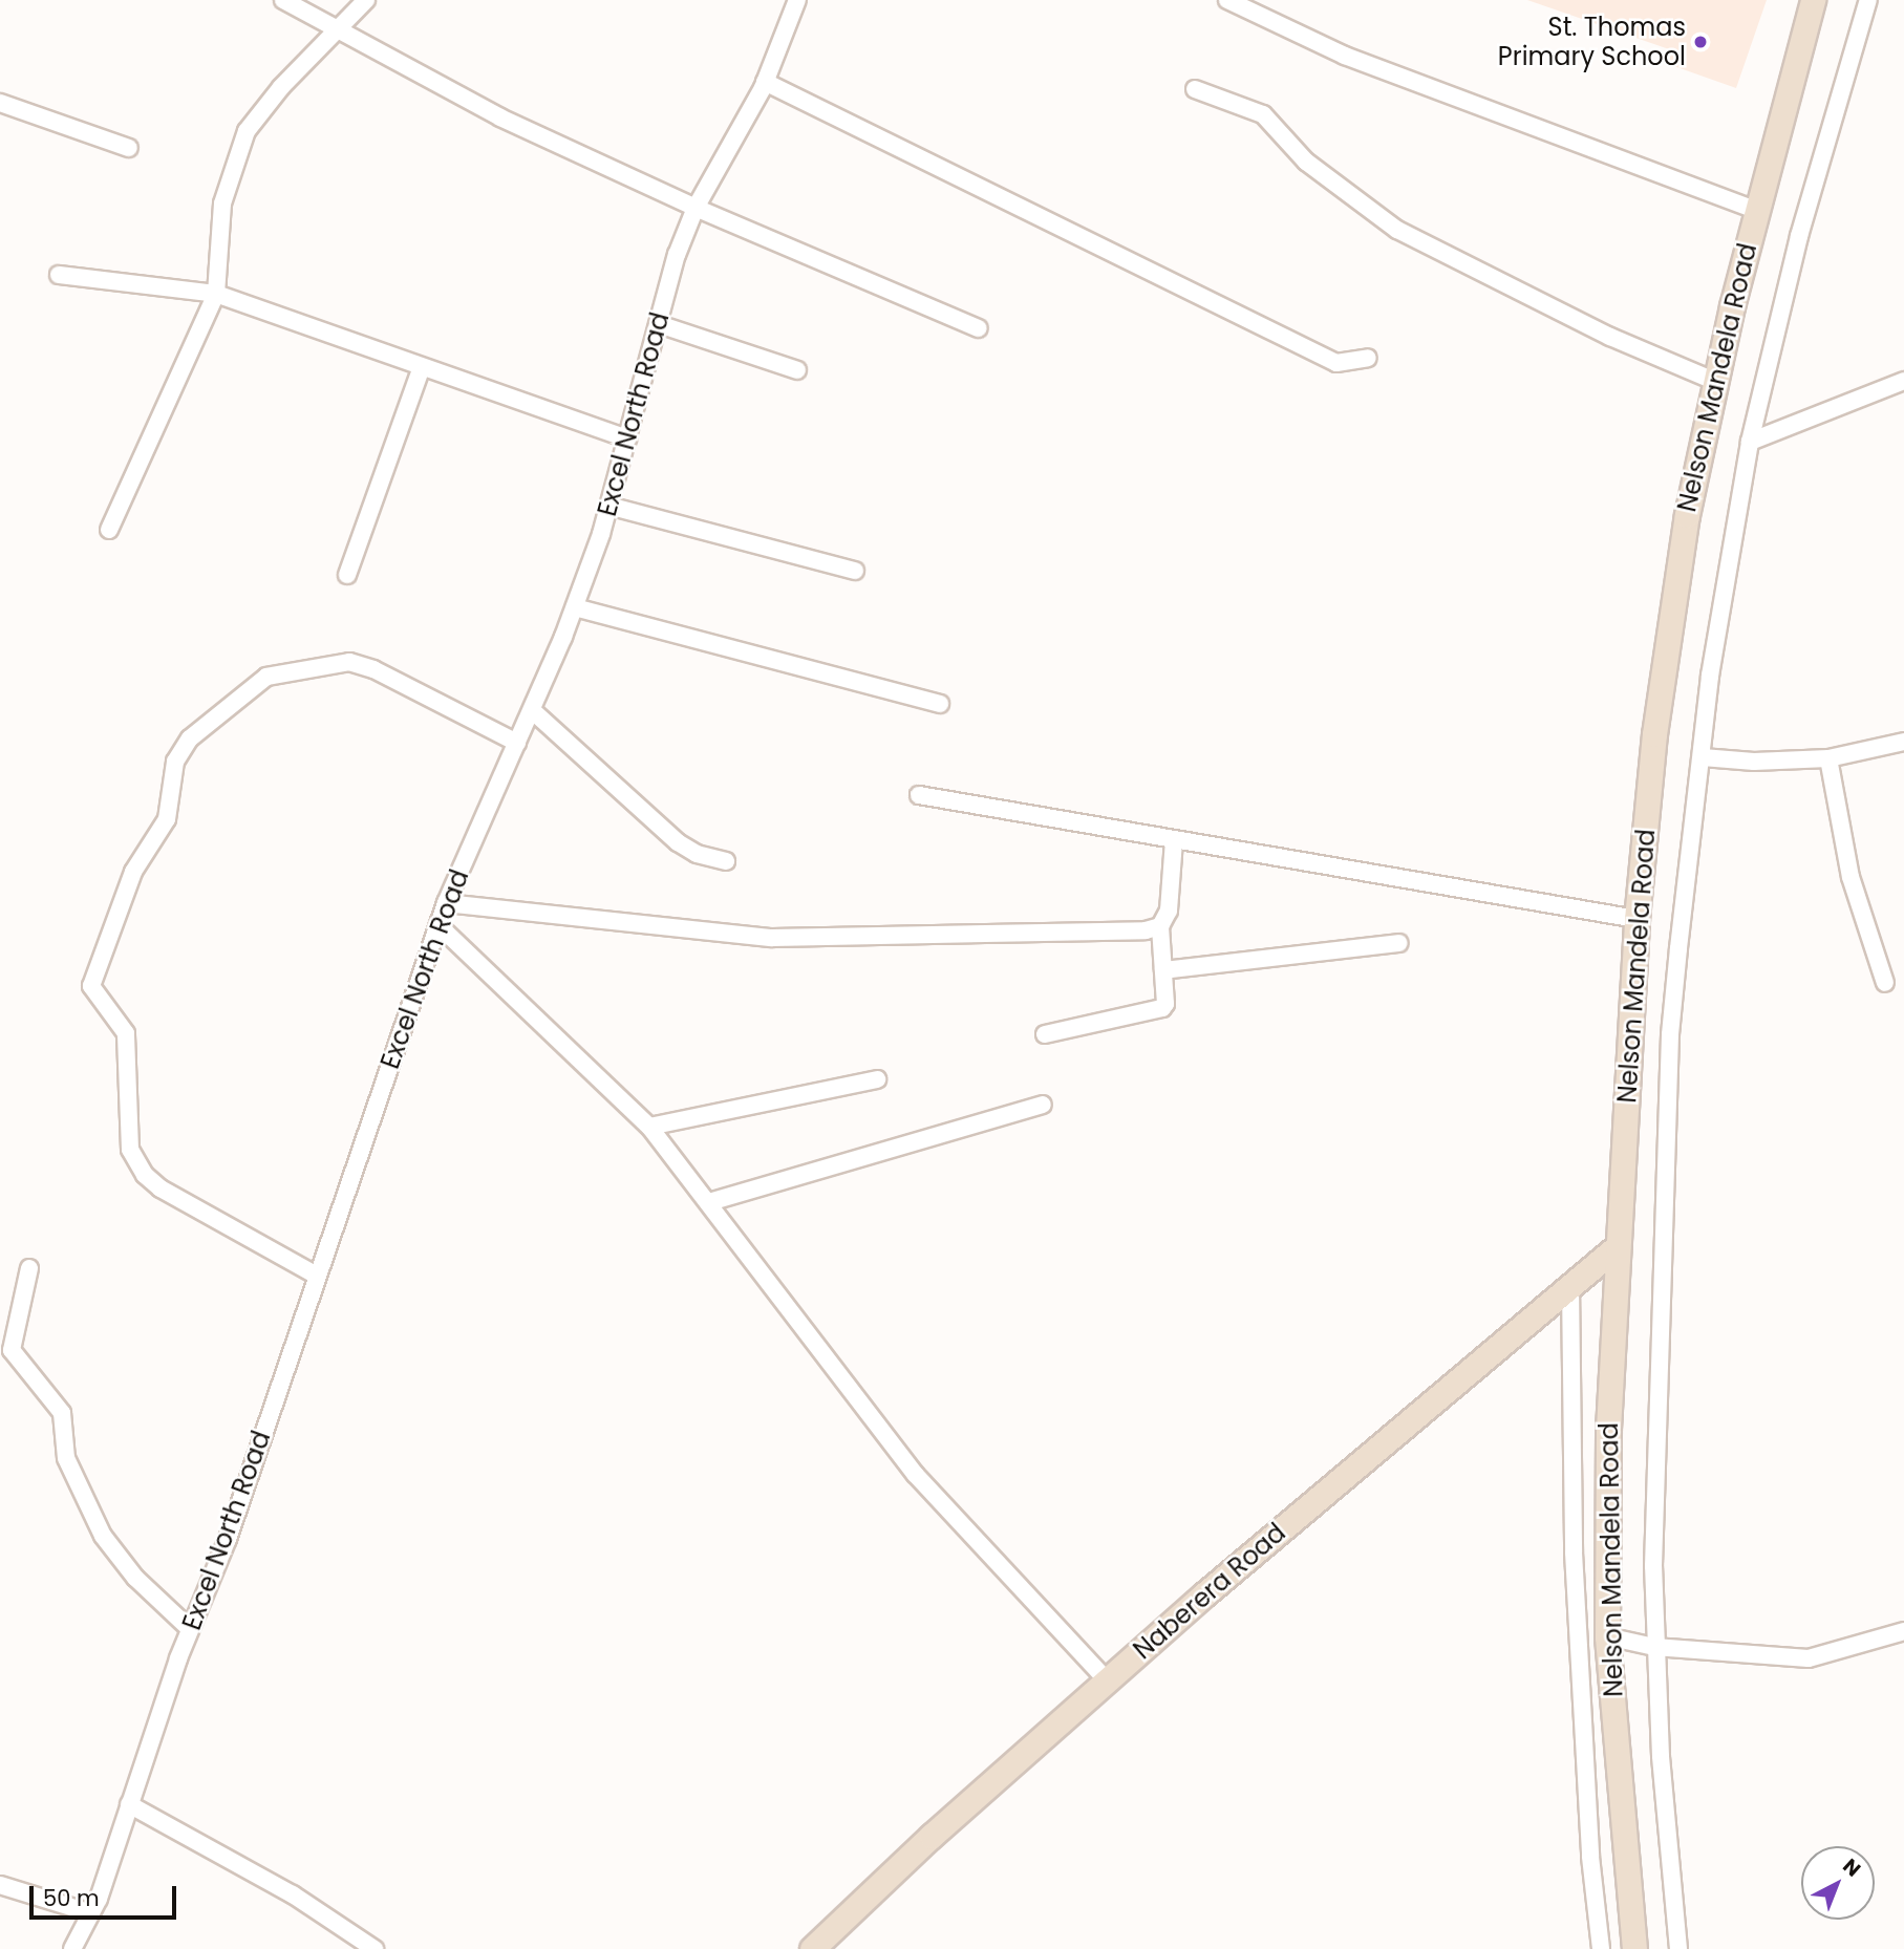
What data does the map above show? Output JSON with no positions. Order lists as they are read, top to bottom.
{
  "streets": {
    "main road": ["Nelson Mandela Road", "Naberera Road"],
    "street": ["Excel North Road"]
  },
  "crossings": [
    ["Nelson Mandela Road", "Naberera Road"]
  ],
  "places": ["St. Thomas Primary School"],
  "scale_bar": "50 m",
  "north": "top right"
}
